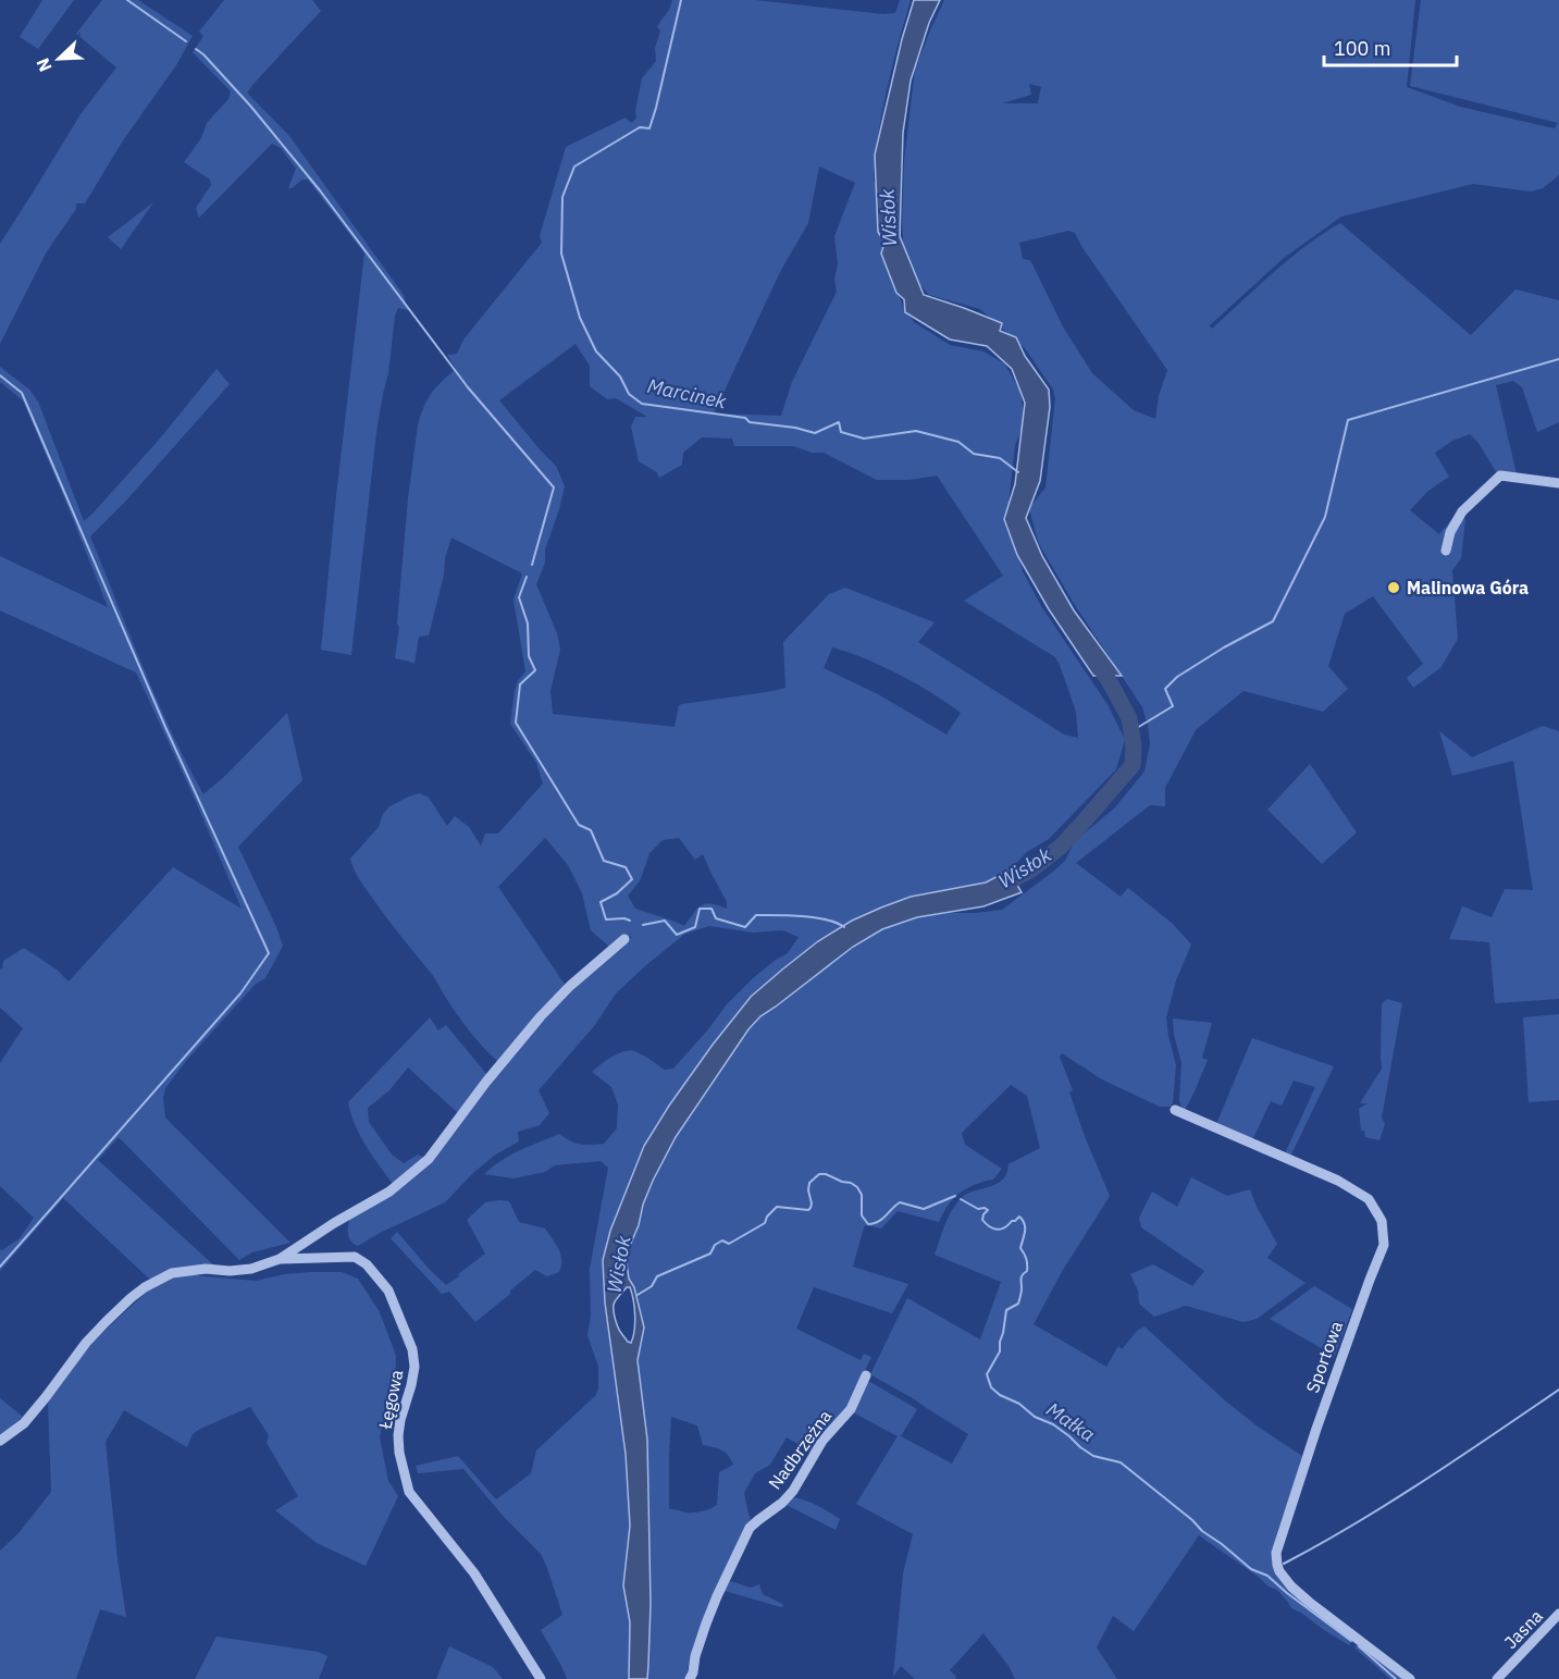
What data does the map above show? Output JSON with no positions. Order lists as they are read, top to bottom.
{
  "streets": {
    "street": [
      "Sportowa",
      "Łęgowa",
      "Nadbrzeżna",
      "Jasna"
    ]
  },
  "water": ["Wisłok", "Marcinek", "Małka"],
  "places": ["Malinowa Góra"],
  "scale_bar": "100 m",
  "north": "bottom left"
}
